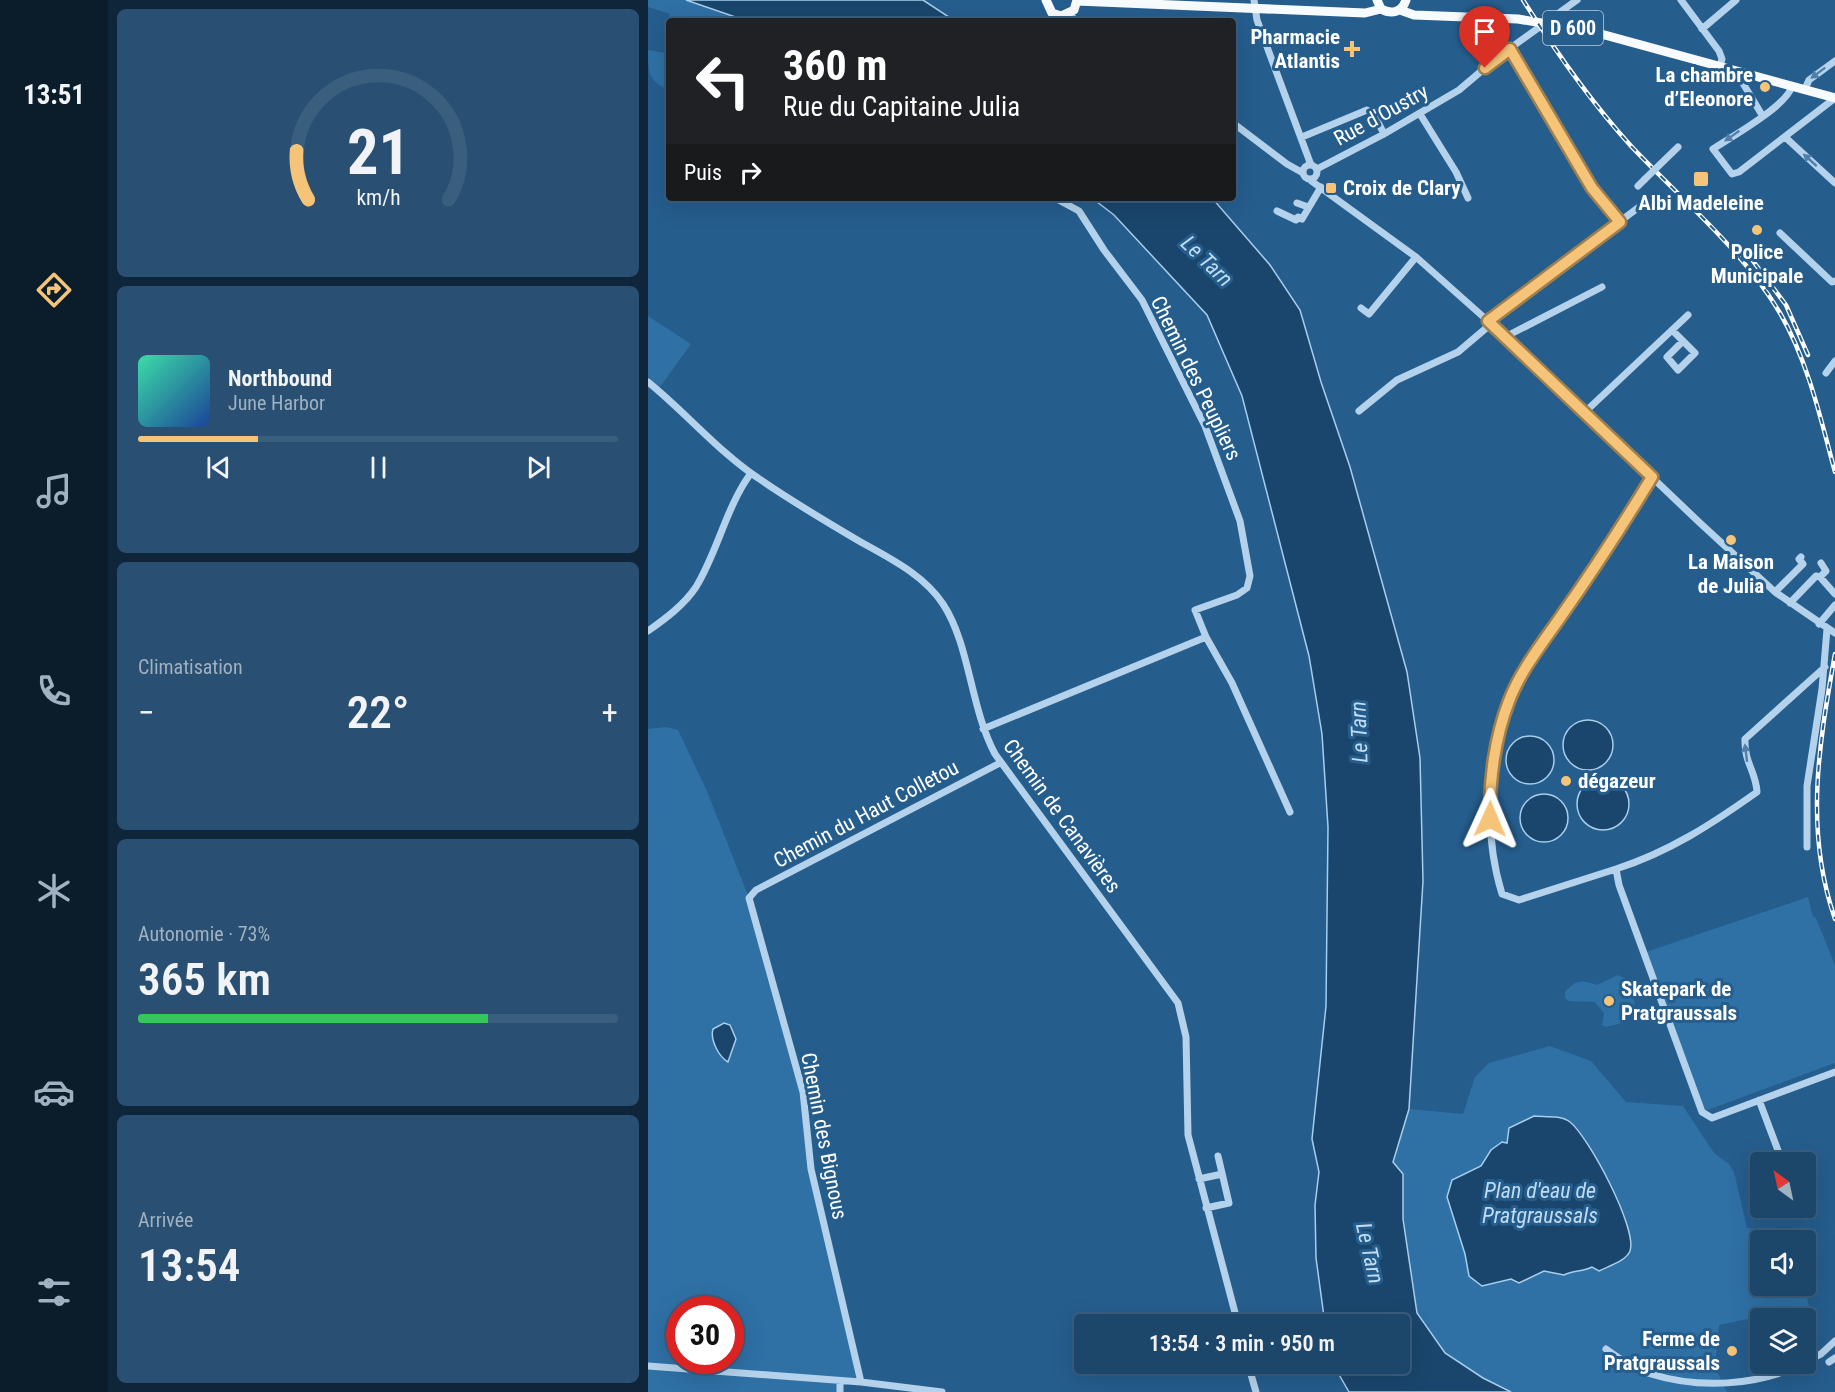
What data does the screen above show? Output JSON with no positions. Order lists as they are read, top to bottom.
{
  "streets": {
    "main road": ["D 600"],
    "street": [
      "Rue d'Oustry",
      "Chemin des Peupliers",
      "Chemin du Haut Colletou",
      "Chemin de Canavières",
      "Chemin des Bignous"
    ]
  },
  "crossings": [
    ["D 600", "Rue d'Oustry"],
    ["Chemin du Haut Colletou", "Chemin de Canavières"],
    ["Chemin du Haut Colletou", "Chemin des Bignous"]
  ],
  "water": ["Le Tarn", "Plan d'eau de Pratgraussals"],
  "places": {
    "health": ["Pharmacie Atlantis"],
    "other": [
      "La chambre d’Eleonore",
      "Police Municipale",
      "La Maison de Julia",
      "dégazeur",
      "Skatepark de Pratgraussals",
      "Ferme de Pratgraussals"
    ],
    "transit": ["Albi Madeleine", "Croix de Clary"]
  },
  "north": "top left",
  "page": {
    "tabs": "13:51",
    "turn": ["360 m", "Rue du Capitaine Julia"],
    "then": "Puis",
    "song": ["Northbound", "June Harbor"],
    "tile": [
      "Climatisation",
      ["Autonomie · 73%", "365 km"],
      ["Arrivée", "13:54"]
    ],
    "heat": ["−", "22°", "+"],
    "limit": "30",
    "trip": "13:54 · 3 min · 950 m",
    "gauge": ["21", "km/h"]
  }
}
